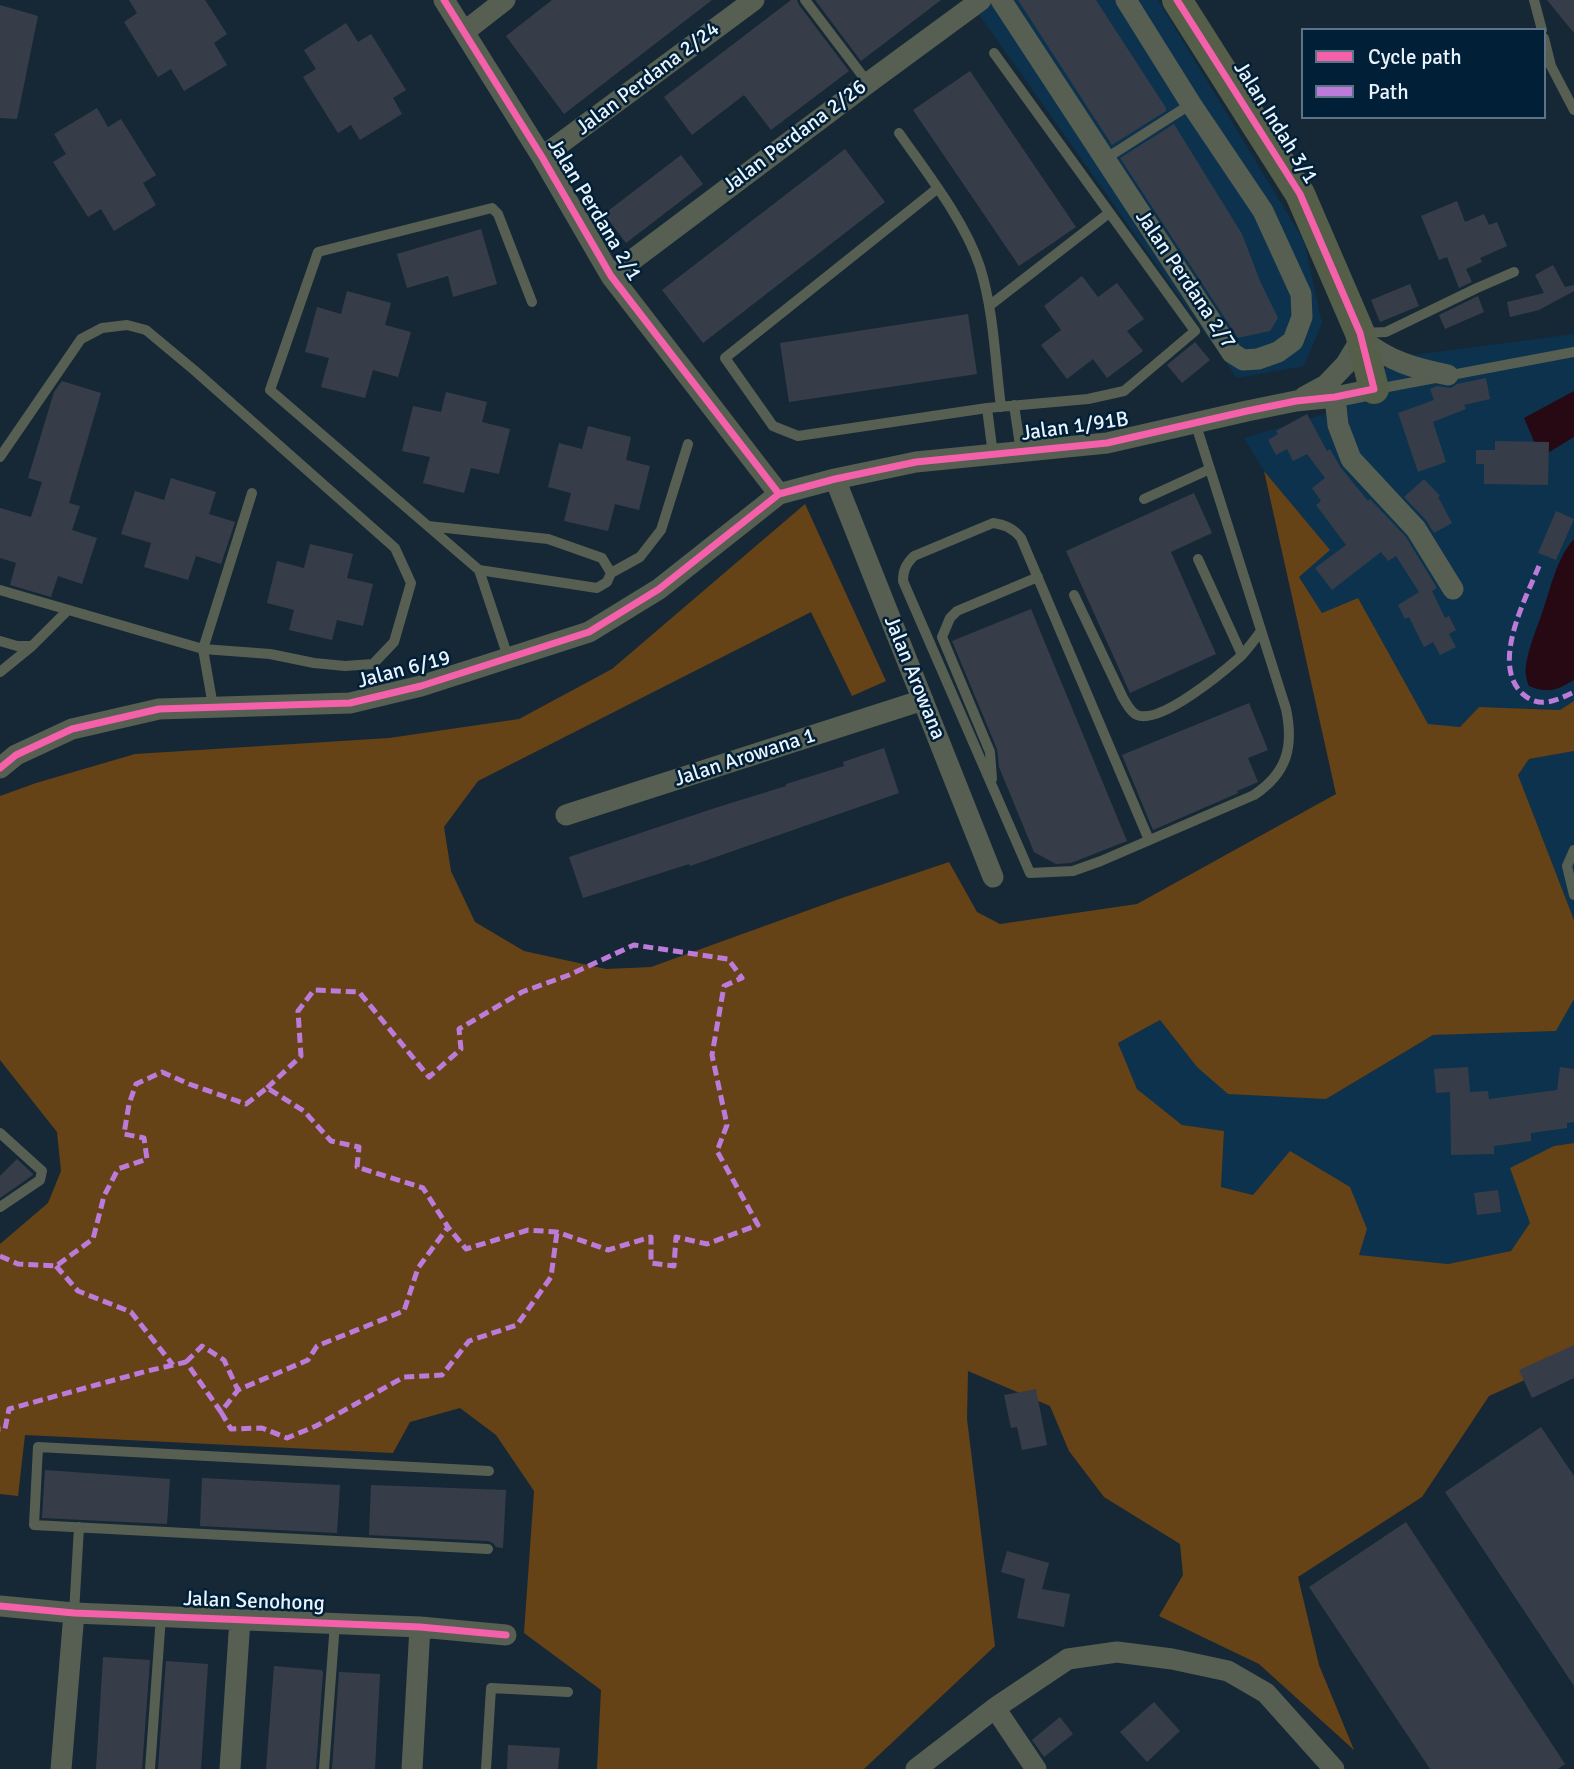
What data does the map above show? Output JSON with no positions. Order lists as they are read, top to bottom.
{
  "streets": {
    "street": [
      "Jalan Perdana 2/24",
      "Jalan Indah 3/1",
      "Jalan Perdana 2/26",
      "Jalan Perdana 2/1",
      "Jalan Perdana 2/7",
      "Jalan 1/91B",
      "Jalan 6/19",
      "Jalan Arowana",
      "Jalan Arowana 1",
      "Jalan Senohong"
    ]
  },
  "crossings": [
    ["Jalan Perdana 2/24", "Jalan Perdana 2/1"],
    ["Jalan Indah 3/1", "Jalan 1/91B"],
    ["Jalan Perdana 2/26", "Jalan Perdana 2/1"],
    ["Jalan Perdana 2/1", "Jalan 1/91B"],
    ["Jalan Perdana 2/1", "Jalan 6/19"],
    ["Jalan 1/91B", "Jalan 6/19"],
    ["Jalan 1/91B", "Jalan Arowana"],
    ["Jalan Arowana", "Jalan Arowana 1"]
  ],
  "legend": ["Cycle path", "Path"]
}
